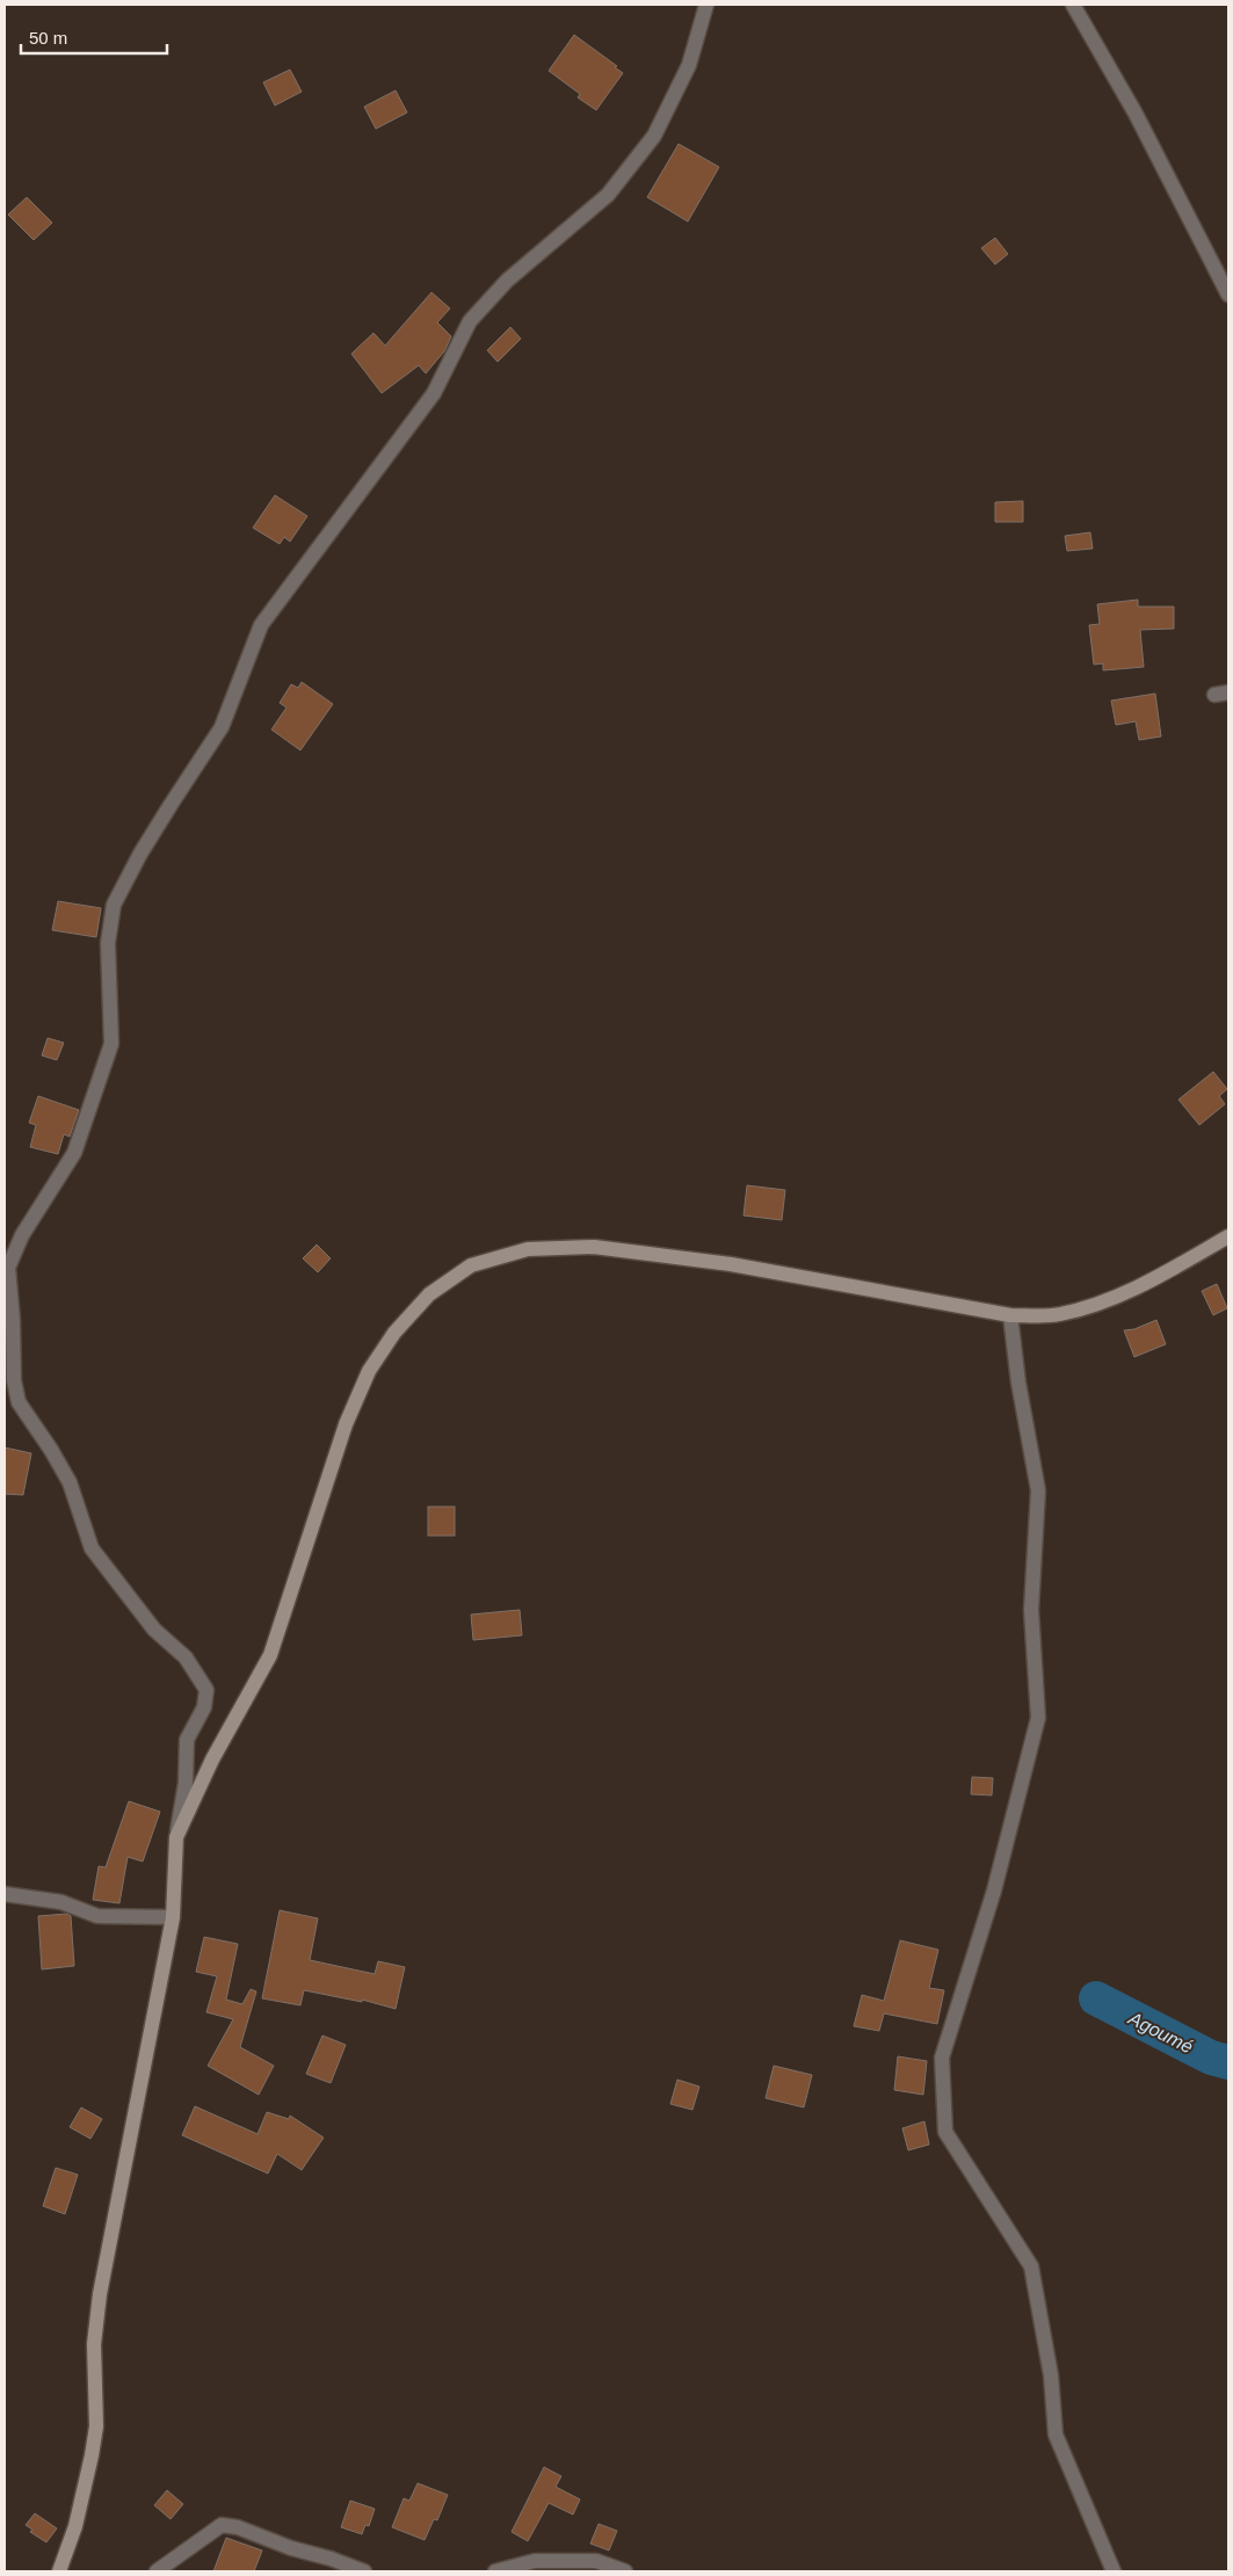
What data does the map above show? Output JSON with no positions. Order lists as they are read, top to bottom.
{
  "water": ["Agoumé"],
  "scale_bar": "50 m"
}
